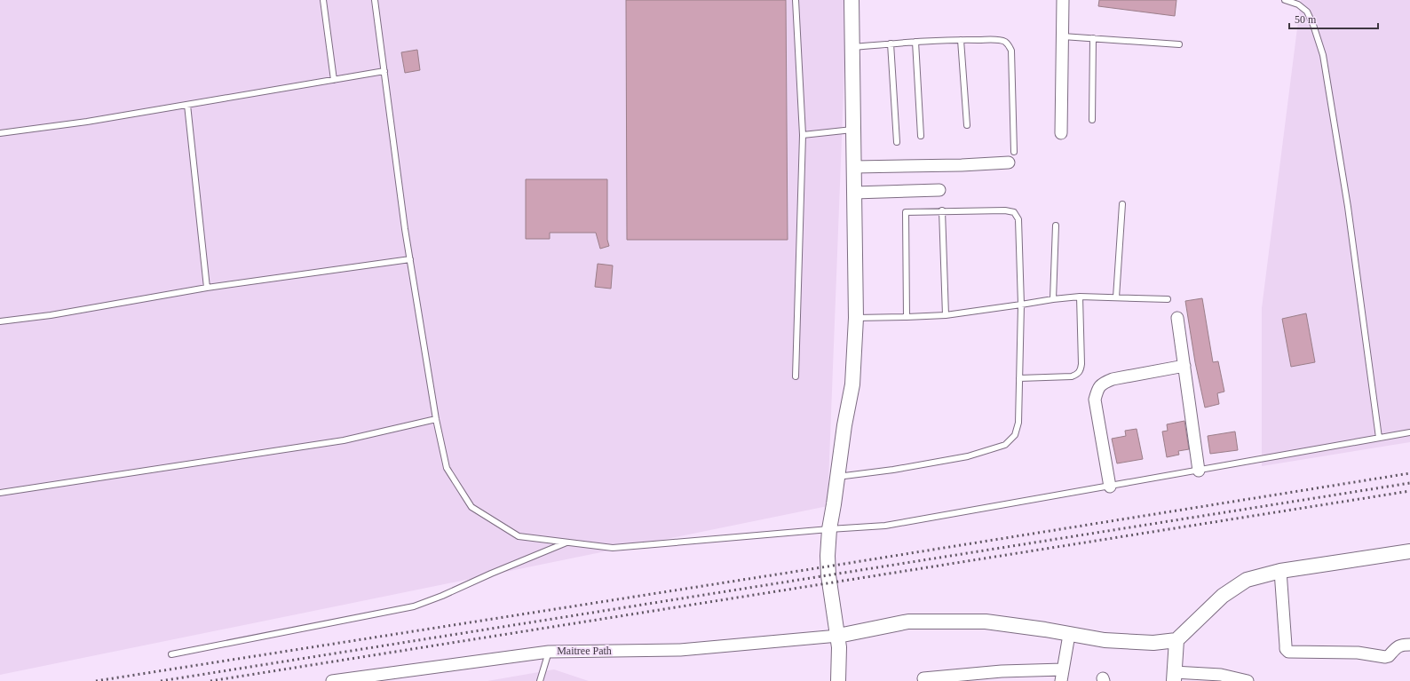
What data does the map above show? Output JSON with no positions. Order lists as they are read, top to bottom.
{
  "streets": {
    "street": ["Maitree Path"]
  },
  "scale_bar": "50 m"
}
